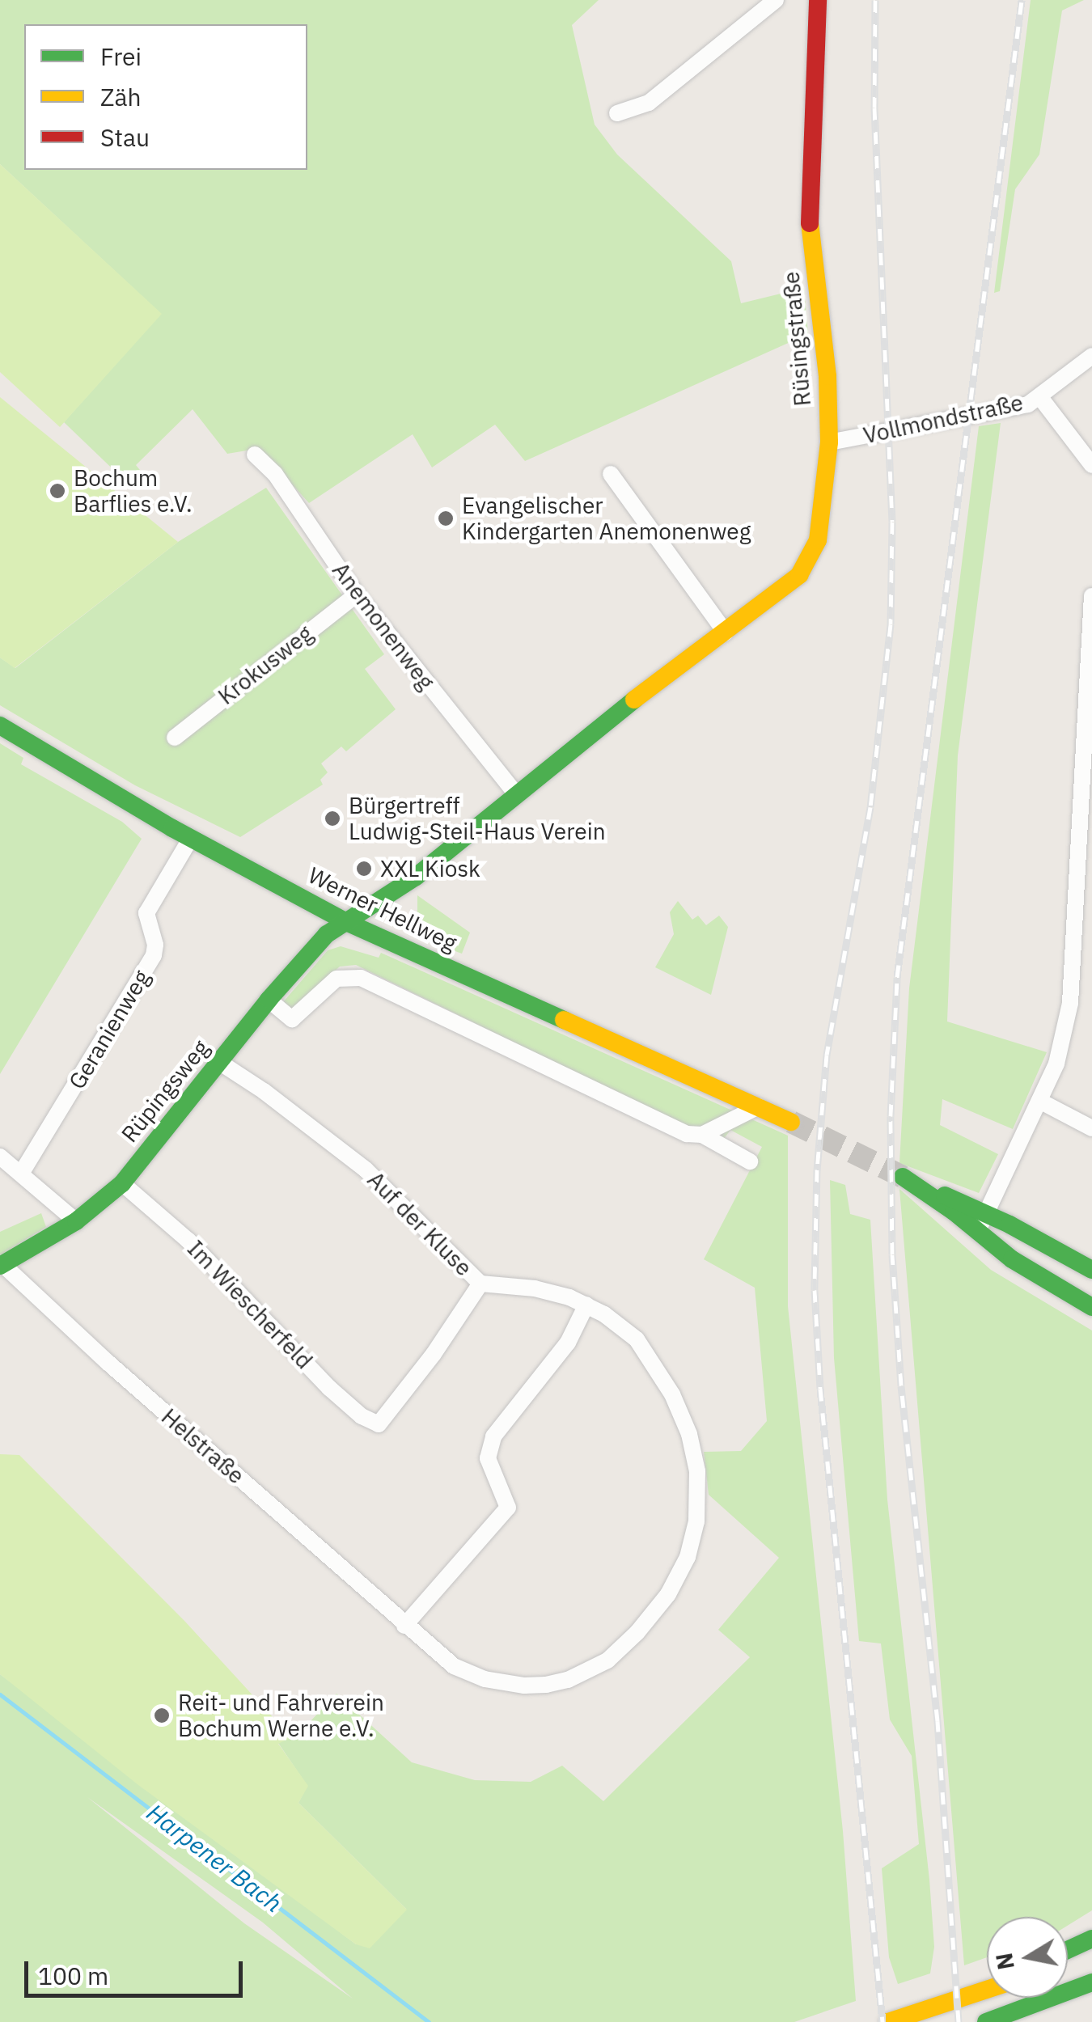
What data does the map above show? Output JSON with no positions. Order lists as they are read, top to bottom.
{
  "streets": {
    "main road": ["Rüsingstraße", "Werner Hellweg", "Rüpingsweg"],
    "street": [
      "Vollmondstraße",
      "Anemonenweg",
      "Krokusweg",
      "Geranienweg",
      "Auf der Kluse",
      "Im Wiescherfeld",
      "Helstraße"
    ]
  },
  "crossings": [
    ["Rüsingstraße", "Vollmondstraße"],
    ["Rüsingstraße", "Anemonenweg"],
    ["Rüsingstraße", "Werner Hellweg"],
    ["Rüsingstraße", "Rüpingsweg"],
    ["Anemonenweg", "Krokusweg"],
    ["Werner Hellweg", "Geranienweg"],
    ["Werner Hellweg", "Rüpingsweg"],
    ["Rüpingsweg", "Auf der Kluse"],
    ["Rüpingsweg", "Im Wiescherfeld"],
    ["Rüpingsweg", "Helstraße"],
    ["Auf der Kluse", "Im Wiescherfeld"],
    ["Auf der Kluse", "Helstraße"]
  ],
  "water": ["Harpener Bach"],
  "places": [
    "Bochum Barflies e.V.",
    "Evangelischer Kindergarten Anemonenweg",
    "Bürgertreff Ludwig-Steil-Haus Verein",
    "XXL Kiosk",
    "Reit- und Fahrverein Bochum Werne e.V."
  ],
  "legend": ["Frei", "Zäh", "Stau"],
  "scale_bar": "100 m",
  "north": "left"
}
